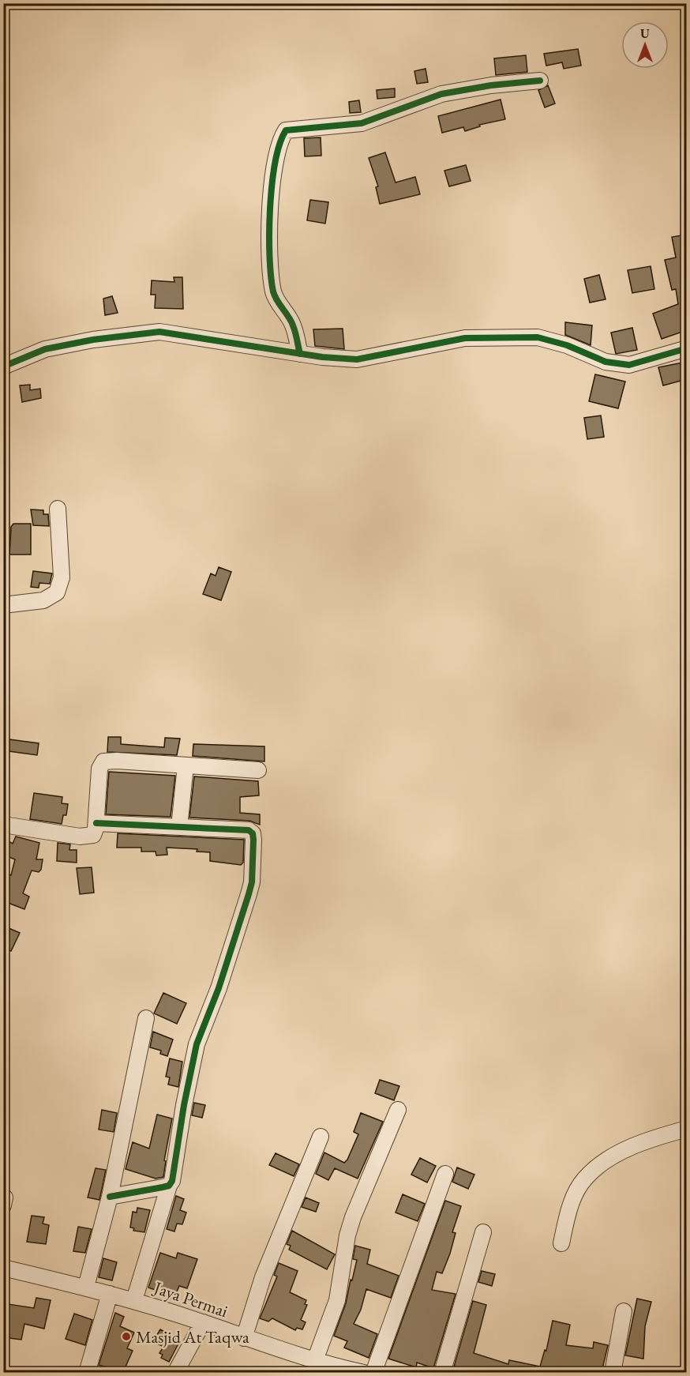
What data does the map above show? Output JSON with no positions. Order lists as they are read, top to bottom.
{
  "streets": {
    "street": ["Jaya Permai"]
  },
  "places": ["Masjid At Taqwa"],
  "north": "top"
}
